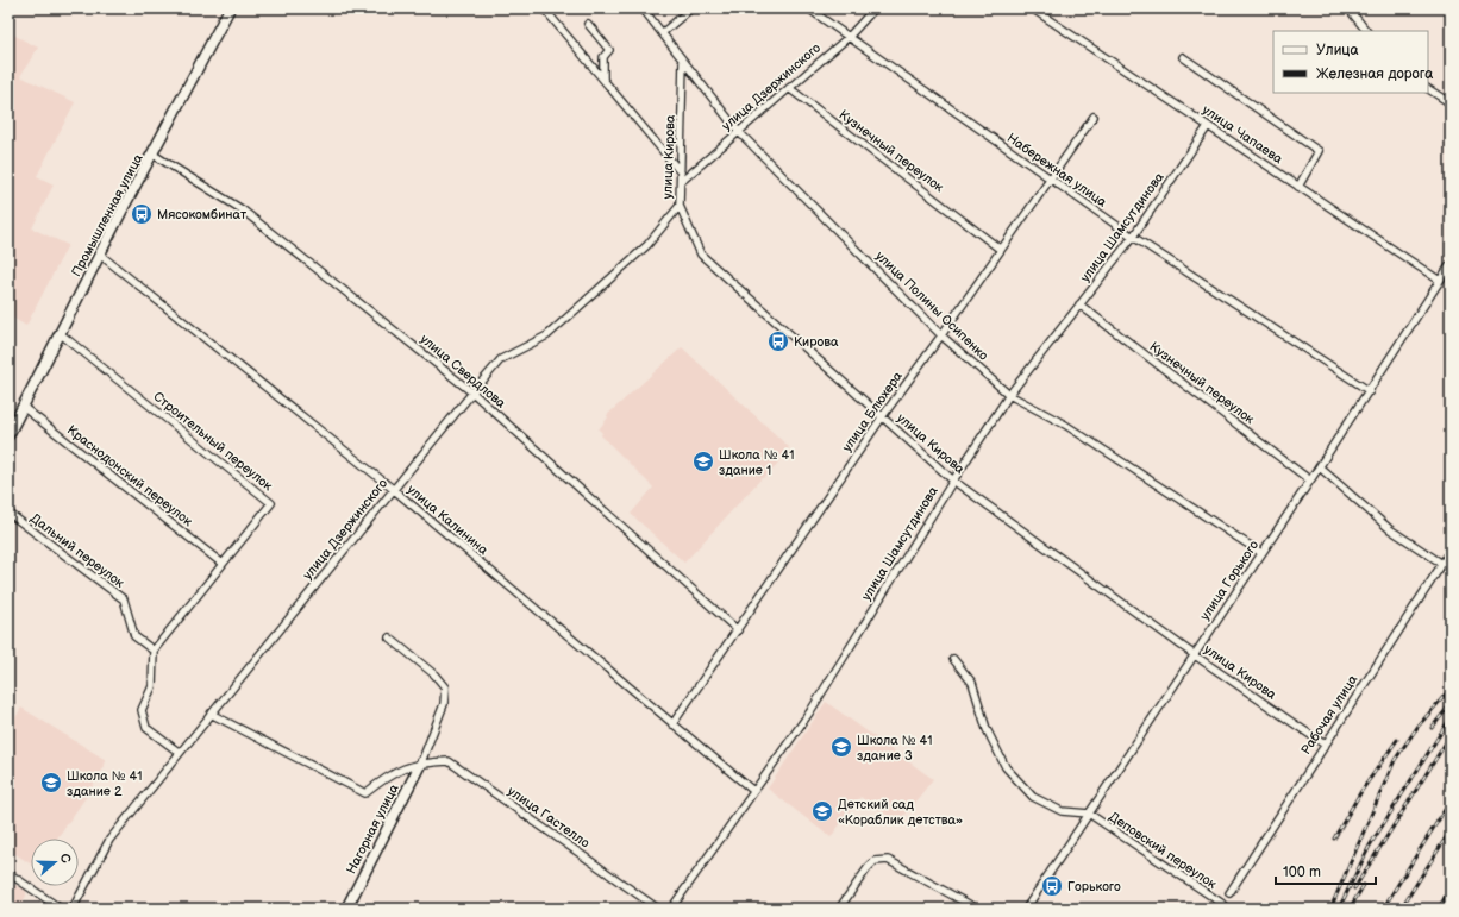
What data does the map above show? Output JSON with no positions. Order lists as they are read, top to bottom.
{
  "streets": {
    "main road": ["Промышленная улица", "Нагорная улица"],
    "street": [
      "улица Дзержинского",
      "улица Чапаева",
      "Кузнечный переулок",
      "улица Кирова",
      "Набережная улица",
      "улица Шамсутдинова",
      "улица Полины Осипенко",
      "улица Свердлова",
      "улица Блюхера",
      "Строительный переулок",
      "Краснодонский переулок",
      "улица Калинина",
      "Дальний переулок",
      "улица Горького",
      "Рабочая улица",
      "улица Гастелло",
      "Деповский переулок"
    ]
  },
  "crossings": [
    ["улица Дзержинского", "Кузнечный переулок"],
    ["улица Дзержинского", "улица Кирова"],
    ["улица Дзержинского", "Набережная улица"],
    ["улица Дзержинского", "улица Полины Осипенко"],
    ["улица Дзержинского", "улица Свердлова"],
    ["улица Дзержинского", "улица Калинина"],
    ["улица Дзержинского", "улица Гастелло"],
    ["улица Чапаева", "улица Шамсутдинова"],
    ["улица Чапаева", "улица Горького"],
    ["Кузнечный переулок", "улица Шамсутдинова"],
    ["Кузнечный переулок", "улица Блюхера"],
    ["Кузнечный переулок", "улица Горького"],
    ["улица Кирова", "улица Шамсутдинова"],
    ["улица Кирова", "улица Полины Осипенко"],
    ["улица Кирова", "улица Блюхера"],
    ["улица Кирова", "улица Горького"],
    ["улица Кирова", "Рабочая улица"],
    ["Набережная улица", "улица Шамсутдинова"],
    ["Набережная улица", "улица Блюхера"],
    ["Набережная улица", "улица Горького"],
    ["Промышленная улица", "улица Свердлова"],
    ["Промышленная улица", "Строительный переулок"],
    ["Промышленная улица", "Краснодонский переулок"],
    ["Промышленная улица", "улица Калинина"],
    ["улица Шамсутдинова", "улица Полины Осипенко"],
    ["улица Шамсутдинова", "улица Калинина"],
    ["улица Полины Осипенко", "улица Блюхера"],
    ["улица Полины Осипенко", "улица Горького"],
    ["улица Свердлова", "улица Блюхера"],
    ["улица Блюхера", "улица Калинина"],
    ["Строительный переулок", "Краснодонский переулок"],
    ["Строительный переулок", "Дальний переулок"],
    ["улица Горького", "Деповский переулок"],
    ["улица Гастелло", "Нагорная улица"]
  ],
  "places": {
    "bus stop": ["Мясокомбинат", "Кирова", "Горького"],
    "school or university": [
      "Школа № 41 здание 1",
      "Школа № 41 здание 3",
      "Школа № 41 здание 2",
      "Детский сад «Кораблик детства»"
    ]
  },
  "legend": ["Улица", "Железная дорога"],
  "scale_bar": "100 m",
  "north": "right"
}
